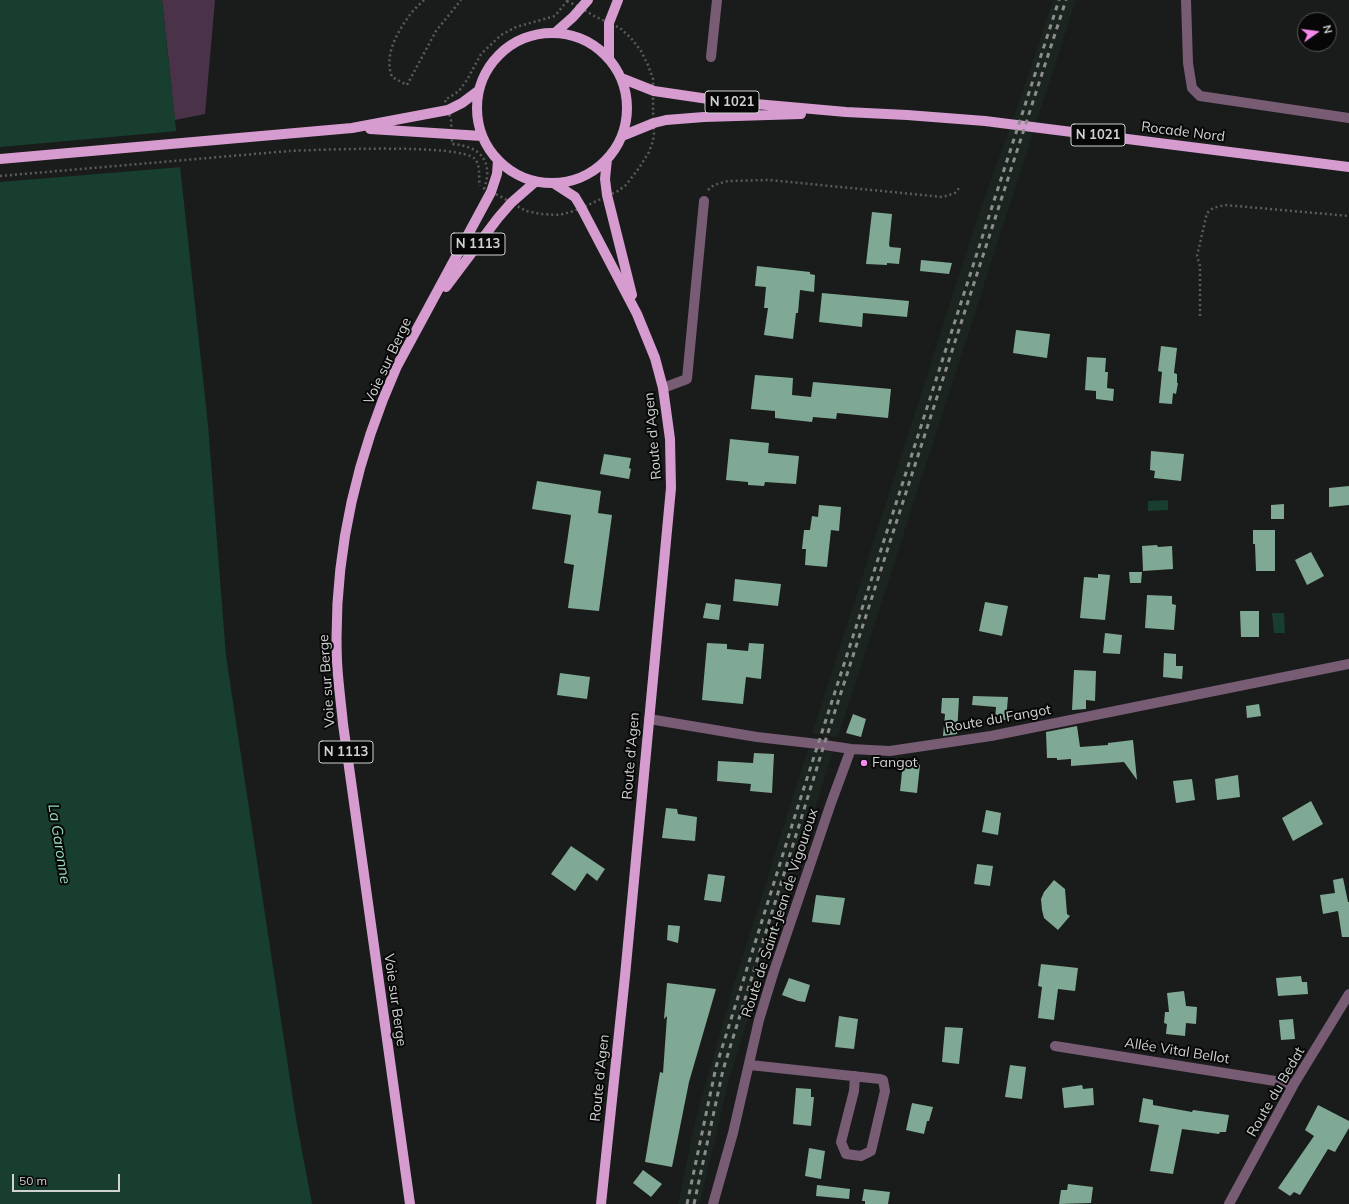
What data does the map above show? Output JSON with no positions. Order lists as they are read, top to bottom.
{
  "streets": {
    "main road": [
      "N 1021",
      "Rocade Nord",
      "N 1113",
      "Voie sur Berge",
      "Route d'Agen"
    ],
    "street": [
      "Route du Fangot",
      "Route de Saint-Jean de Vigouroux",
      "Allée Vital Bellot",
      "Route du Bedat"
    ]
  },
  "crossings": [
    ["N 1021", "Rocade Nord"],
    ["N 1113", "Voie sur Berge"],
    ["Route d'Agen", "Route du Fangot"],
    ["Route du Fangot", "Route de Saint-Jean de Vigouroux"],
    ["Allée Vital Bellot", "Route du Bedat"]
  ],
  "water": ["La Garonne"],
  "places": ["Fangot"],
  "scale_bar": "50 m",
  "north": "right"
}
